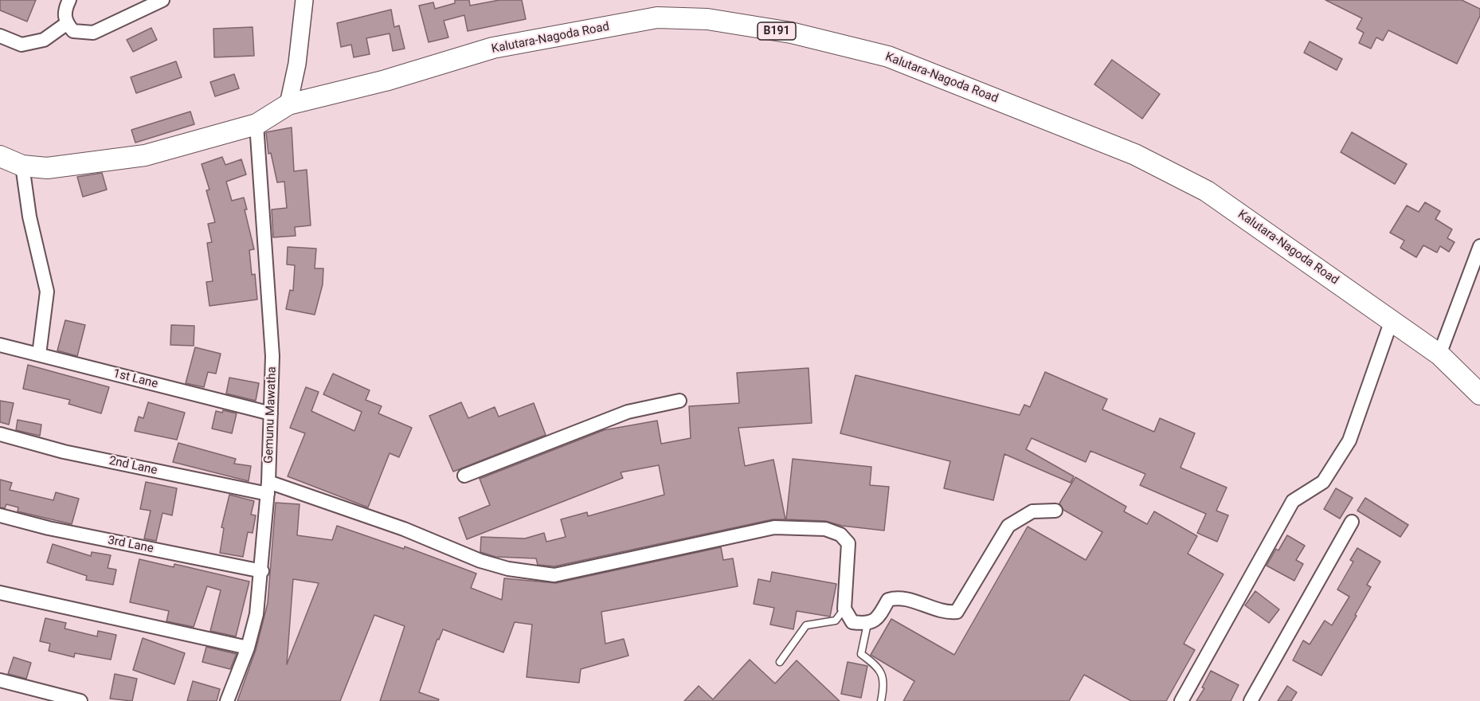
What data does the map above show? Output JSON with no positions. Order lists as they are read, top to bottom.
{
  "streets": {
    "main road": ["B191", "Kalutara-Nagoda Road"],
    "street": [
      "1st Lane",
      "Gemunu Mawatha",
      "2nd Lane",
      "3rd Lane"
    ]
  },
  "crossings": [
    ["Kalutara-Nagoda Road", "Gemunu Mawatha"],
    ["1st Lane", "Gemunu Mawatha"],
    ["Gemunu Mawatha", "2nd Lane"],
    ["Gemunu Mawatha", "3rd Lane"]
  ]
}
